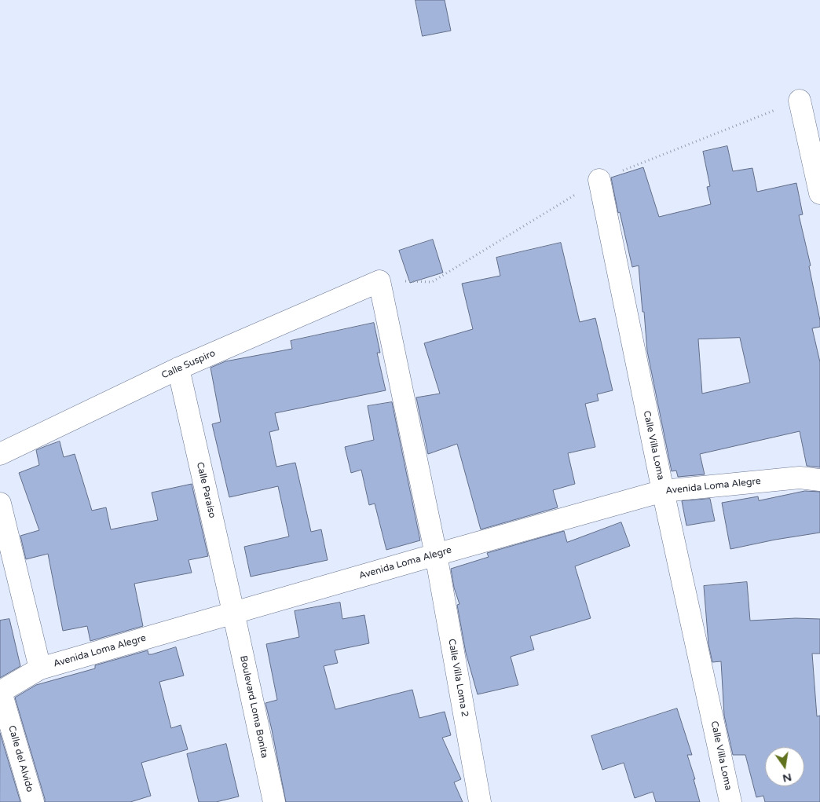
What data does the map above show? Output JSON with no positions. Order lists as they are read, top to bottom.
{
  "streets": {
    "street": [
      "Calle Suspiro",
      "Calle Villa Loma",
      "Avenida Loma Alegre",
      "Calle Paraíso",
      "Calle Villa Loma 2",
      "Boulevard Loma Bonita",
      "Calle del Alvido"
    ]
  },
  "crossings": [
    ["Calle Suspiro", "Calle Paraíso"],
    ["Calle Suspiro", "Calle Villa Loma 2"],
    ["Calle Villa Loma", "Avenida Loma Alegre"],
    ["Avenida Loma Alegre", "Calle Paraíso"],
    ["Avenida Loma Alegre", "Calle Villa Loma 2"],
    ["Avenida Loma Alegre", "Boulevard Loma Bonita"],
    ["Avenida Loma Alegre", "Calle del Alvido"],
    ["Calle Paraíso", "Boulevard Loma Bonita"]
  ],
  "north": "bottom"
}
